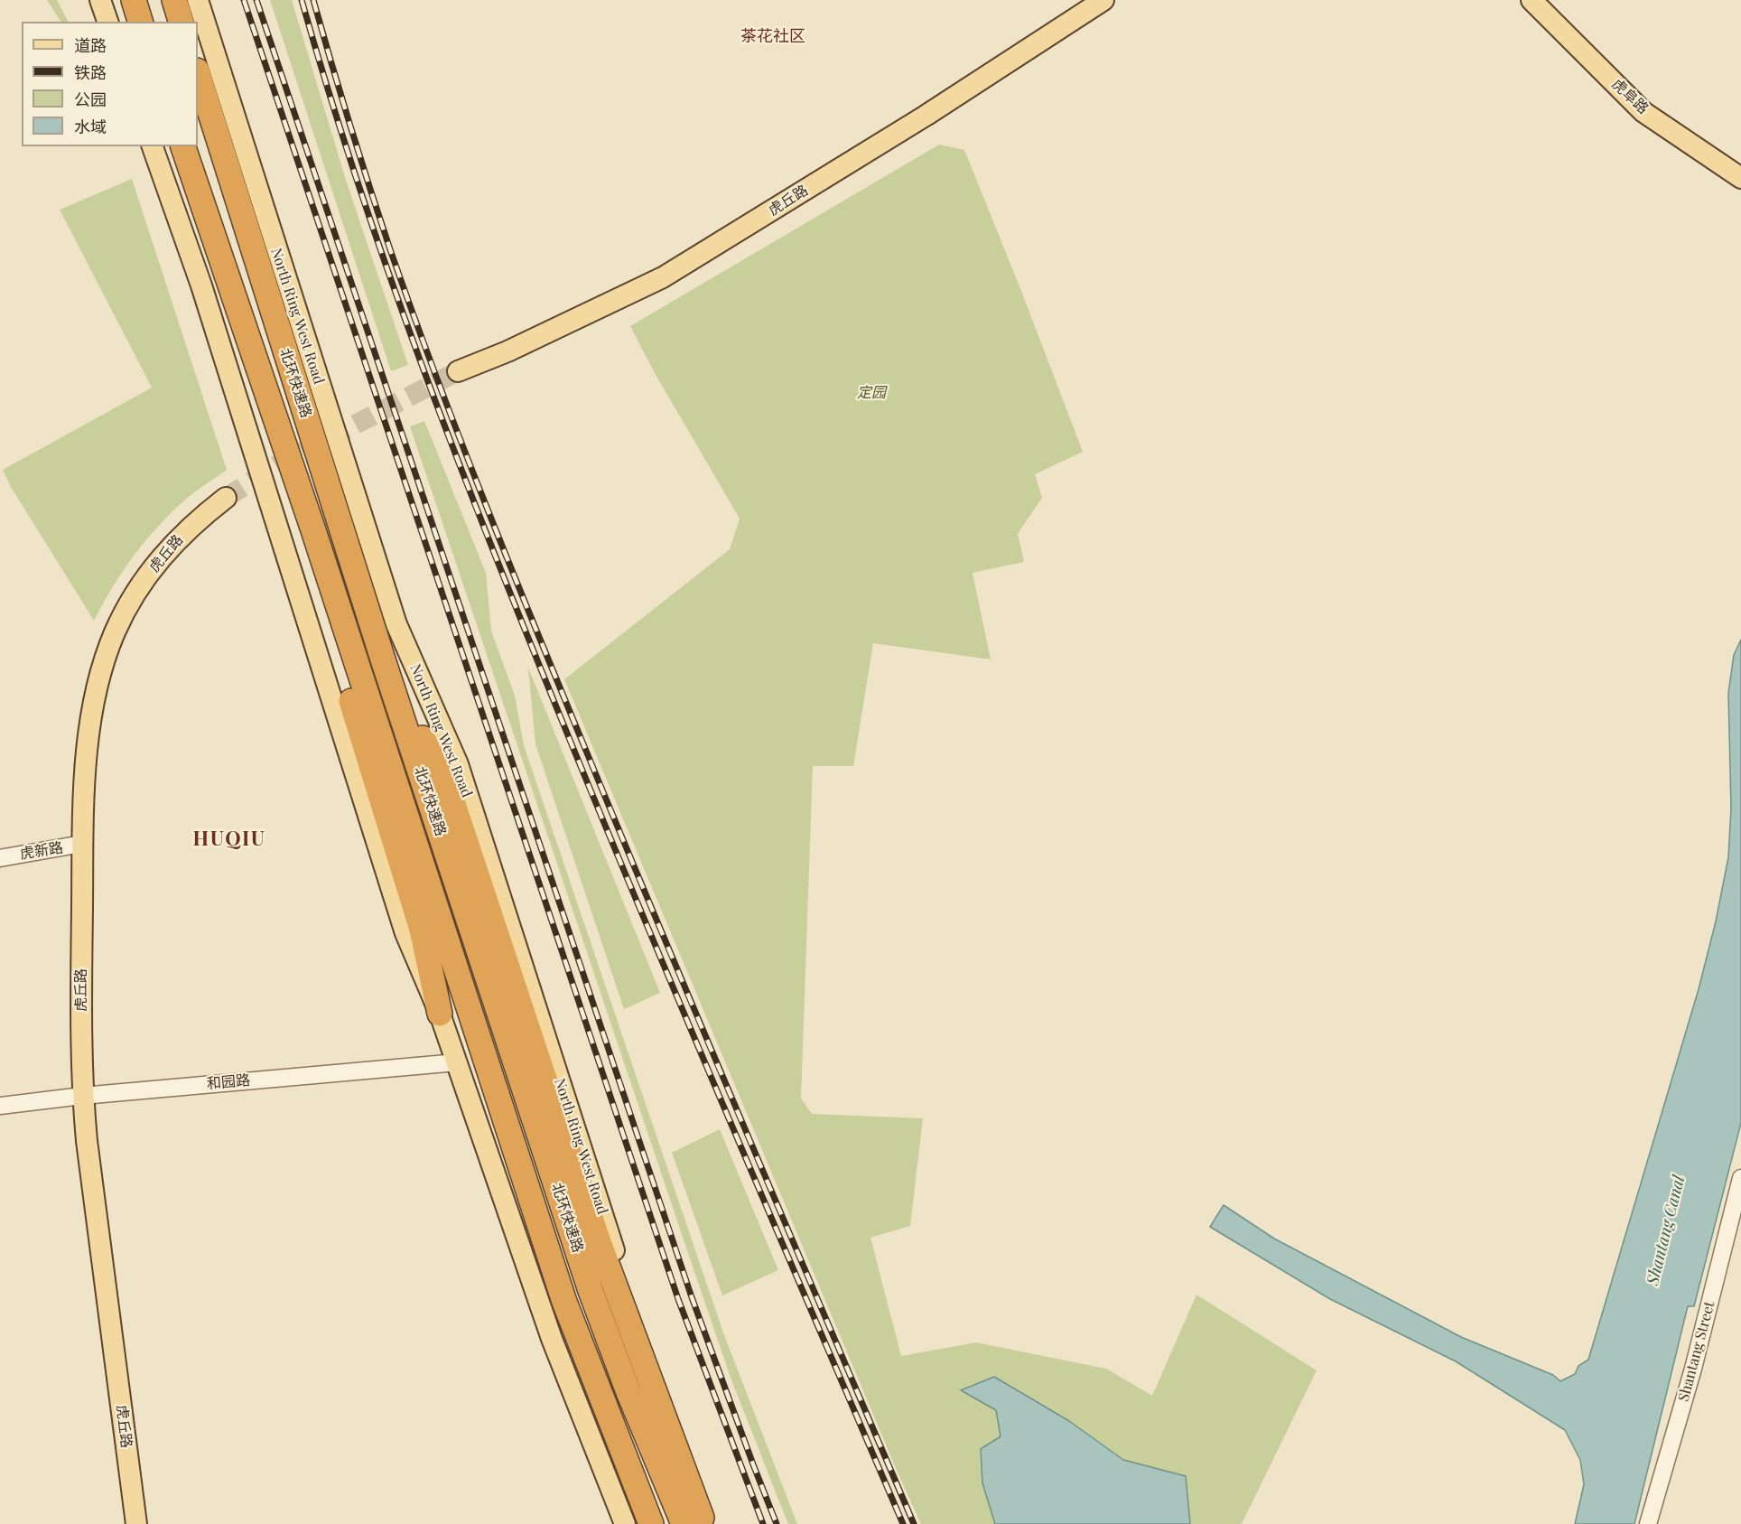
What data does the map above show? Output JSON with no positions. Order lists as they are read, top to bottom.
{
  "streets": {
    "highway": ["北环快速路"],
    "main road": ["虎阜路", "虎丘路", "North Ring West Road"],
    "street": ["虎新路", "和园路", "Shantang Street"]
  },
  "crossings": [
    ["虎丘路", "虎新路"],
    ["虎丘路", "和园路"],
    ["North Ring West Road", "北环快速路"]
  ],
  "districts": ["茶花社区", "HUQIU"],
  "water": ["Shantang Canal"],
  "parks": ["定园"],
  "legend": [
    "道路",
    "铁路",
    "公园",
    "水域"
  ]
}
